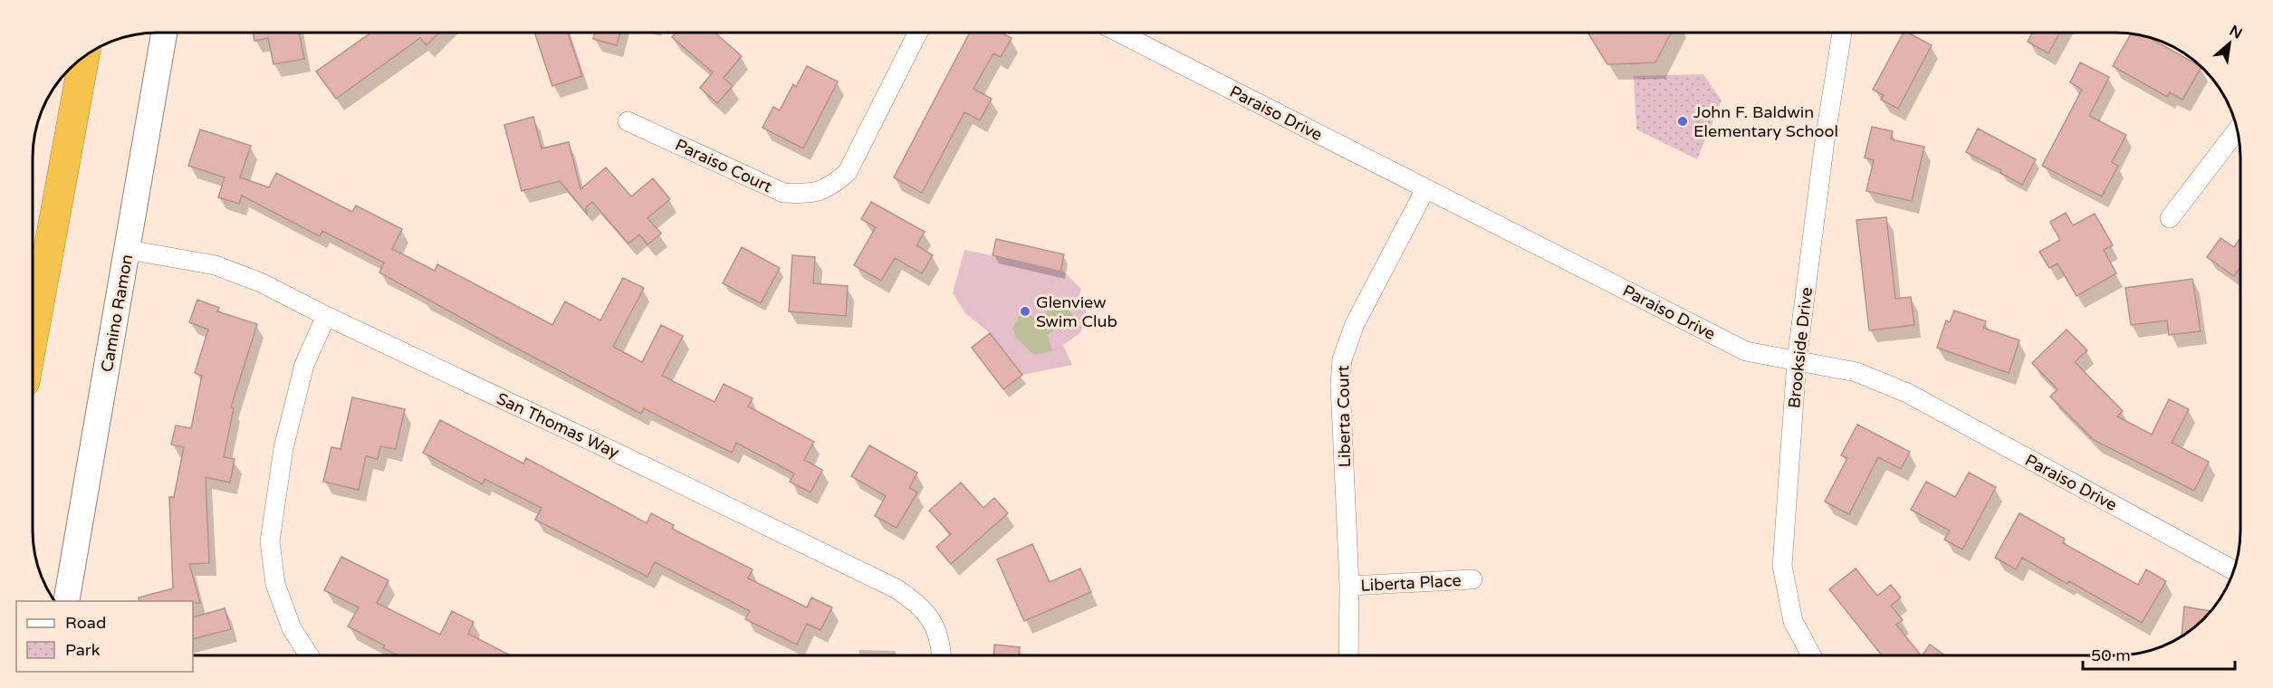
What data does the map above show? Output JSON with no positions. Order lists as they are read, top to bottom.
{
  "streets": {
    "street": [
      "Paraiso Drive",
      "Paraiso Court",
      "Camino Ramon",
      "Brookside Drive",
      "Liberta Court",
      "San Thomas Way",
      "Liberta Place"
    ]
  },
  "crossings": [
    ["Paraiso Drive", "Brookside Drive"],
    ["Paraiso Drive", "Liberta Court"],
    ["Camino Ramon", "San Thomas Way"],
    ["Liberta Court", "Liberta Place"]
  ],
  "places": ["John F. Baldwin Elementary School", "Glenview Swim Club"],
  "legend": ["Road", "Park"],
  "scale_bar": "50 m",
  "north": "top right"
}
